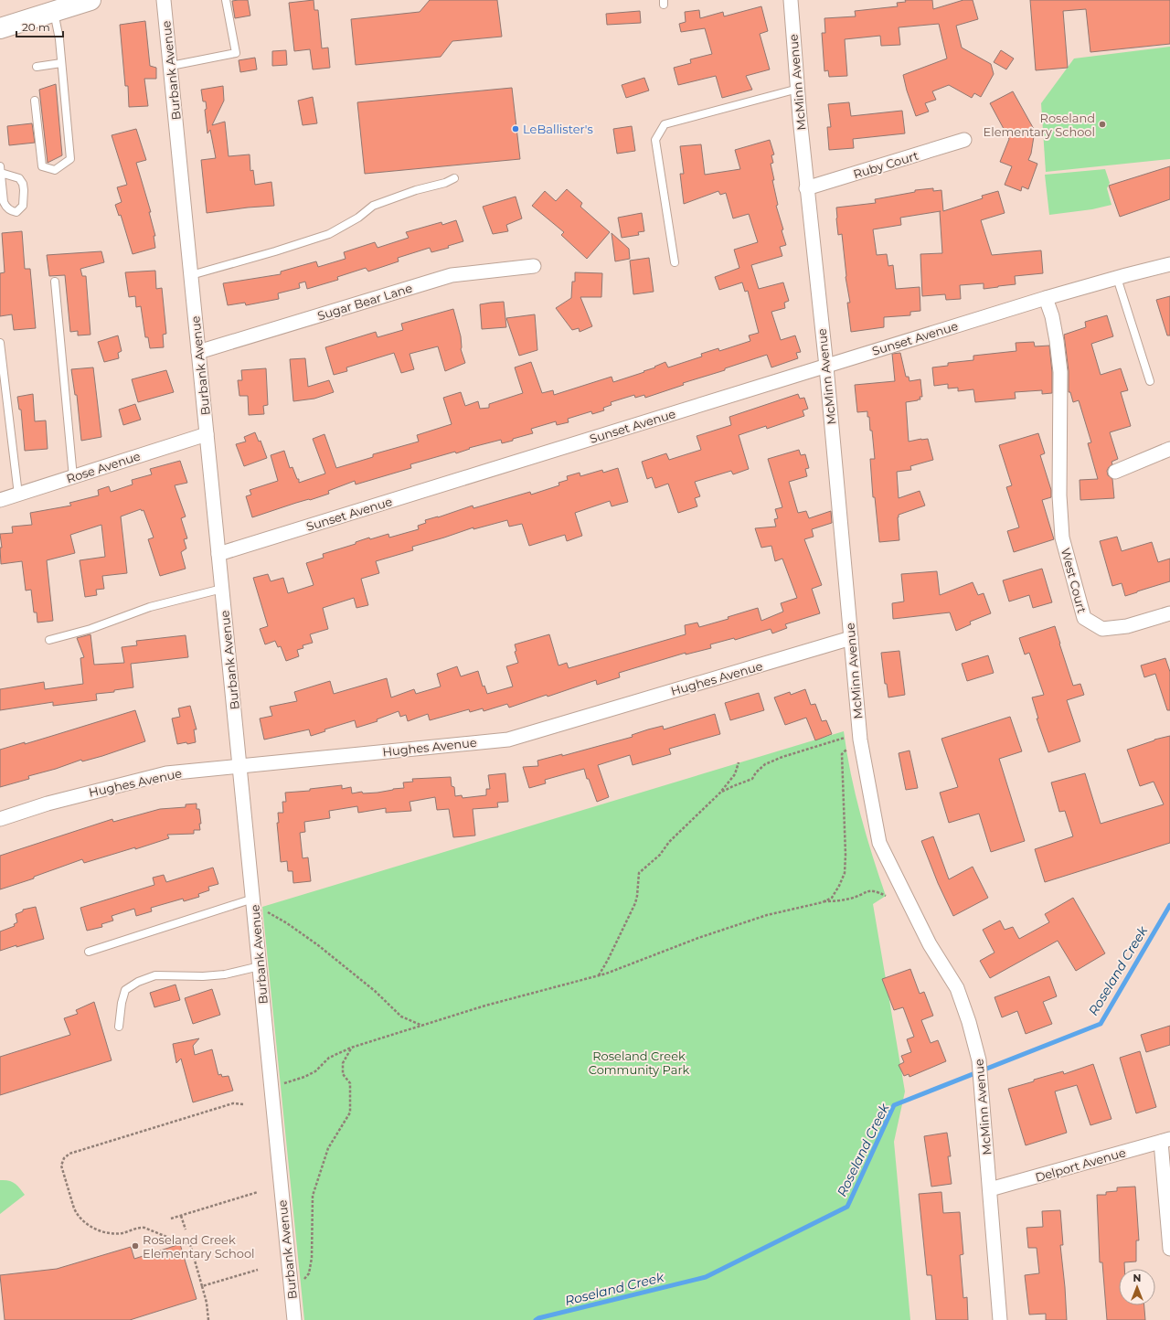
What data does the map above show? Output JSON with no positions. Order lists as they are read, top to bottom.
{
  "streets": {
    "street": [
      "Burbank Avenue",
      "McMinn Avenue",
      "Ruby Court",
      "Sugar Bear Lane",
      "Sunset Avenue",
      "Rose Avenue",
      "West Court",
      "Hughes Avenue",
      "Delport Avenue"
    ]
  },
  "crossings": [
    ["Burbank Avenue", "Sugar Bear Lane"],
    ["Burbank Avenue", "Sunset Avenue"],
    ["Burbank Avenue", "Rose Avenue"],
    ["Burbank Avenue", "Hughes Avenue"],
    ["McMinn Avenue", "Ruby Court"],
    ["McMinn Avenue", "Sunset Avenue"],
    ["McMinn Avenue", "Hughes Avenue"],
    ["McMinn Avenue", "Delport Avenue"],
    ["Sunset Avenue", "West Court"]
  ],
  "water": ["Roseland Creek"],
  "parks": ["Roseland Creek Community Park"],
  "places": ["Roseland Elementary School", "LeBallister's", "Roseland Creek Elementary School"],
  "scale_bar": "20 m",
  "north": "top"
}
